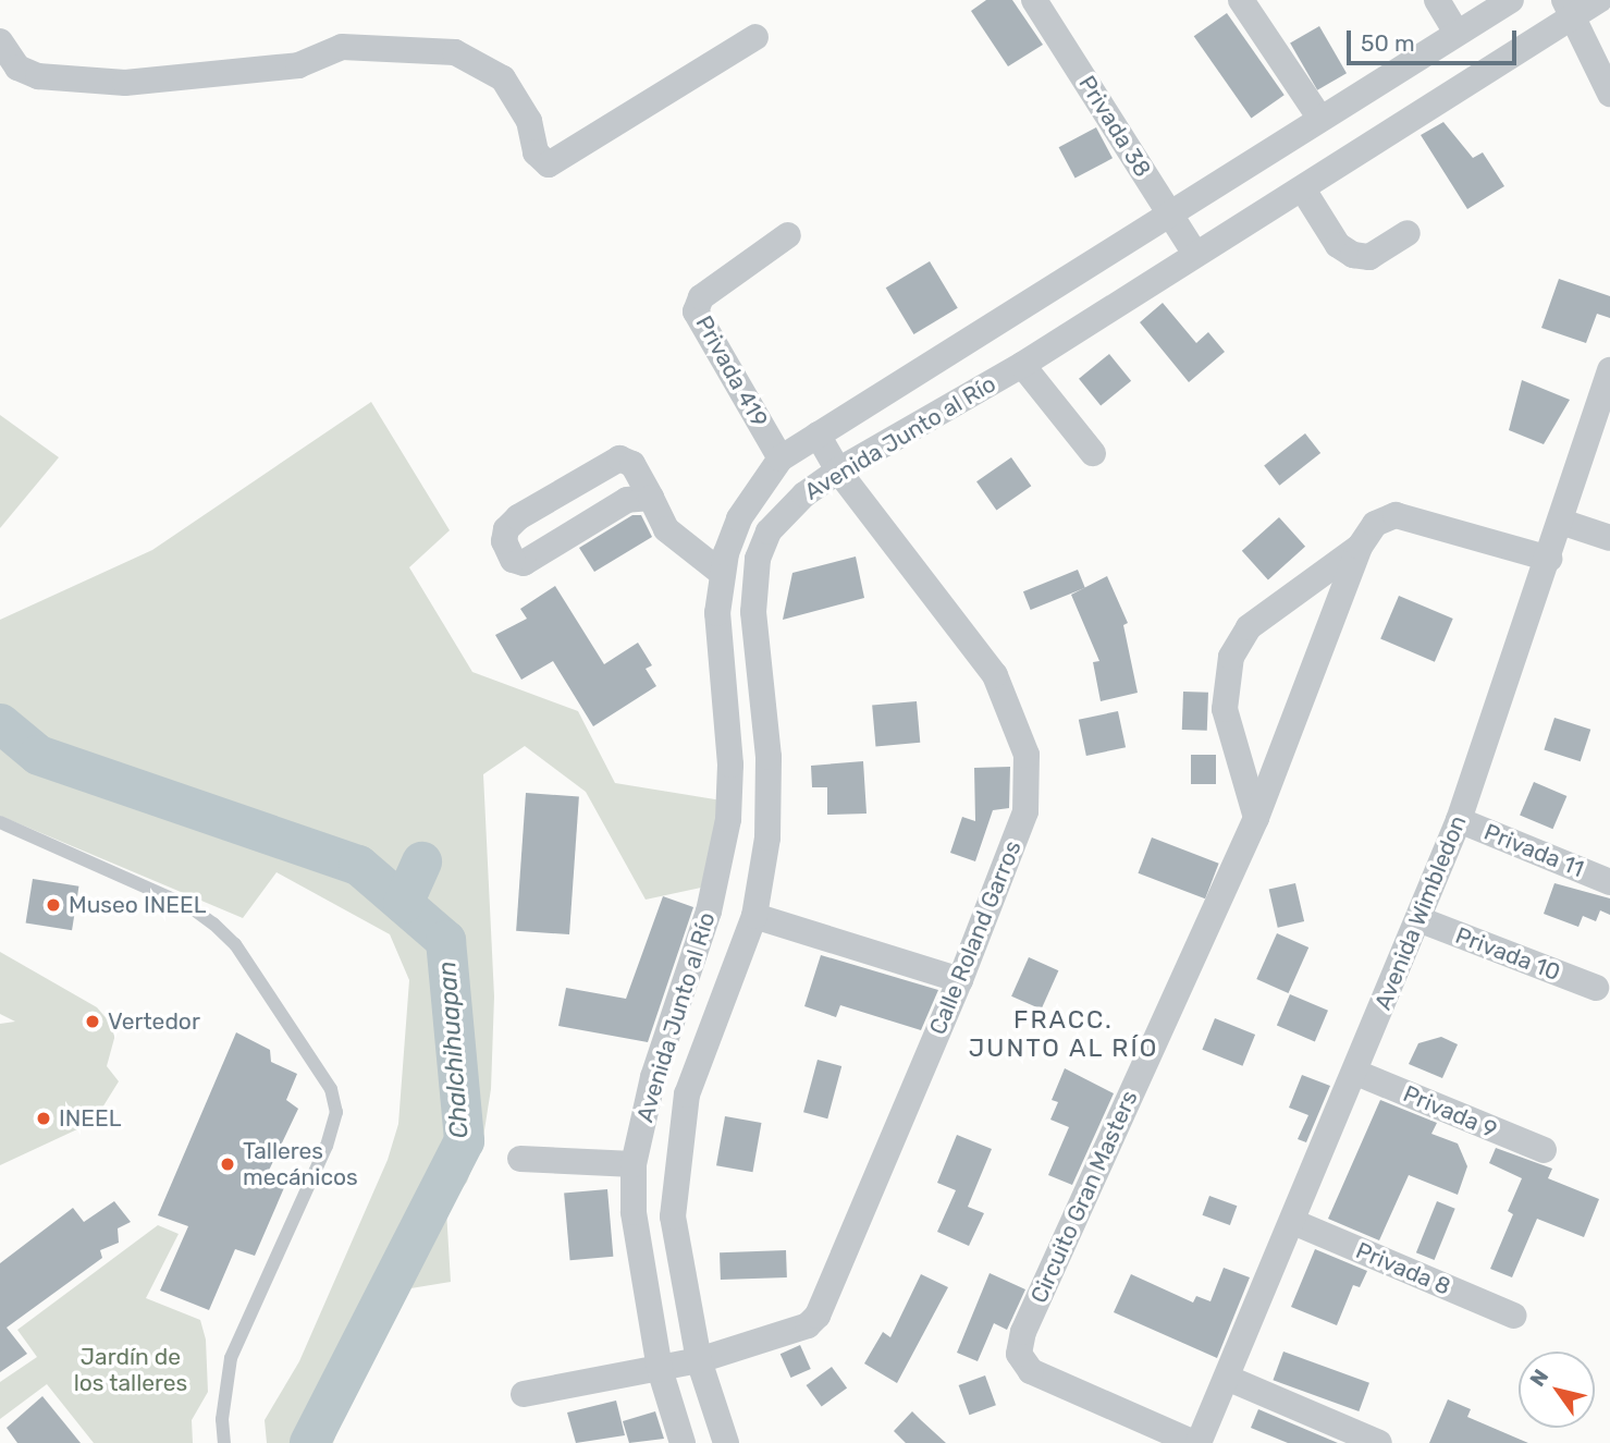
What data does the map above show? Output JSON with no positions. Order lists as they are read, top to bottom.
{
  "streets": {
    "street": [
      "Privada 38",
      "Privada 419",
      "Avenida Junto al Río",
      "Privada 11",
      "Avenida Wimbledon",
      "Calle Roland Garros",
      "Privada 10",
      "Privada 9",
      "Circuito Gran Masters",
      "Privada 8"
    ]
  },
  "crossings": [
    ["Privada 38", "Avenida Junto al Río"],
    ["Privada 419", "Avenida Junto al Río"],
    ["Avenida Junto al Río", "Calle Roland Garros"],
    ["Privada 11", "Avenida Wimbledon"],
    ["Avenida Wimbledon", "Privada 10"],
    ["Avenida Wimbledon", "Privada 9"],
    ["Avenida Wimbledon", "Circuito Gran Masters"],
    ["Avenida Wimbledon", "Privada 8"]
  ],
  "districts": ["FRACC. JUNTO AL RÍO"],
  "water": ["Chalchihuapan"],
  "parks": ["Jardín de los talleres"],
  "places": [
    "Museo INEEL",
    "Vertedor",
    "INEEL",
    "Talleres mecánicos"
  ],
  "scale_bar": "50 m",
  "north": "top left"
}
